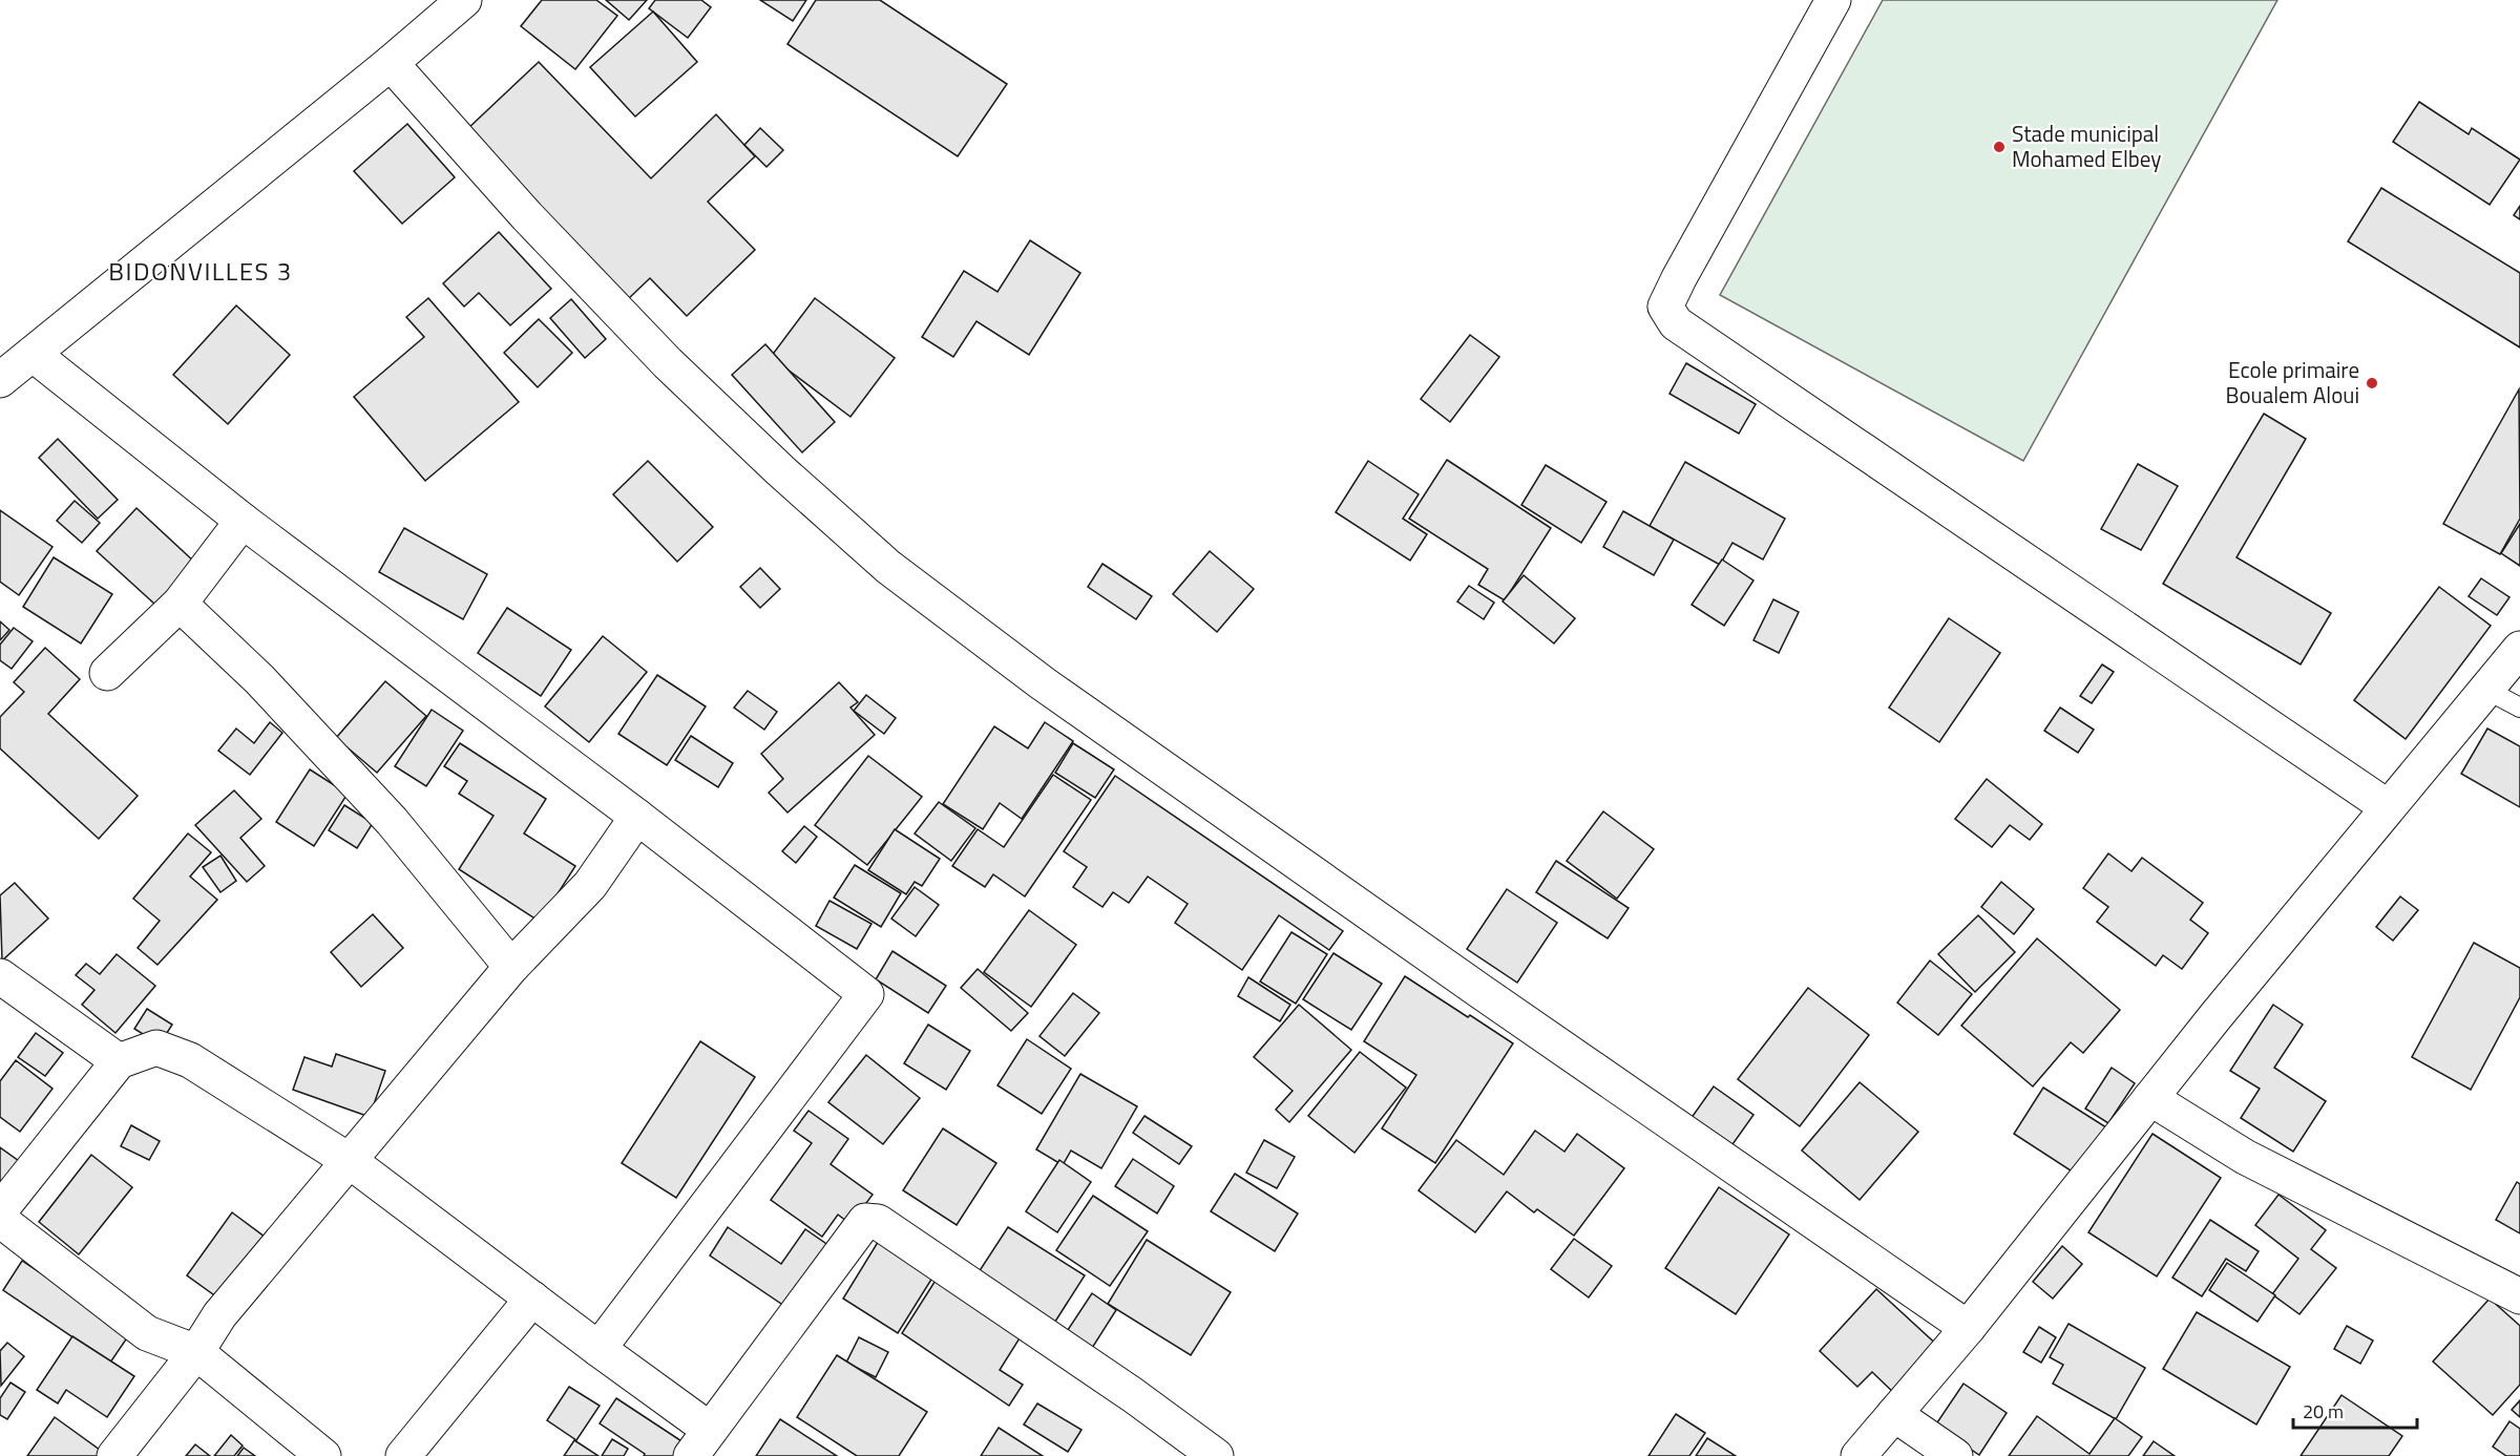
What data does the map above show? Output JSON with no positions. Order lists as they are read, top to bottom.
{
  "districts": ["BIDONVILLES 3"],
  "places": ["Stade municipal Mohamed Elbey", "Ecole primaire Boualem Aloui"],
  "scale_bar": "20 m"
}
